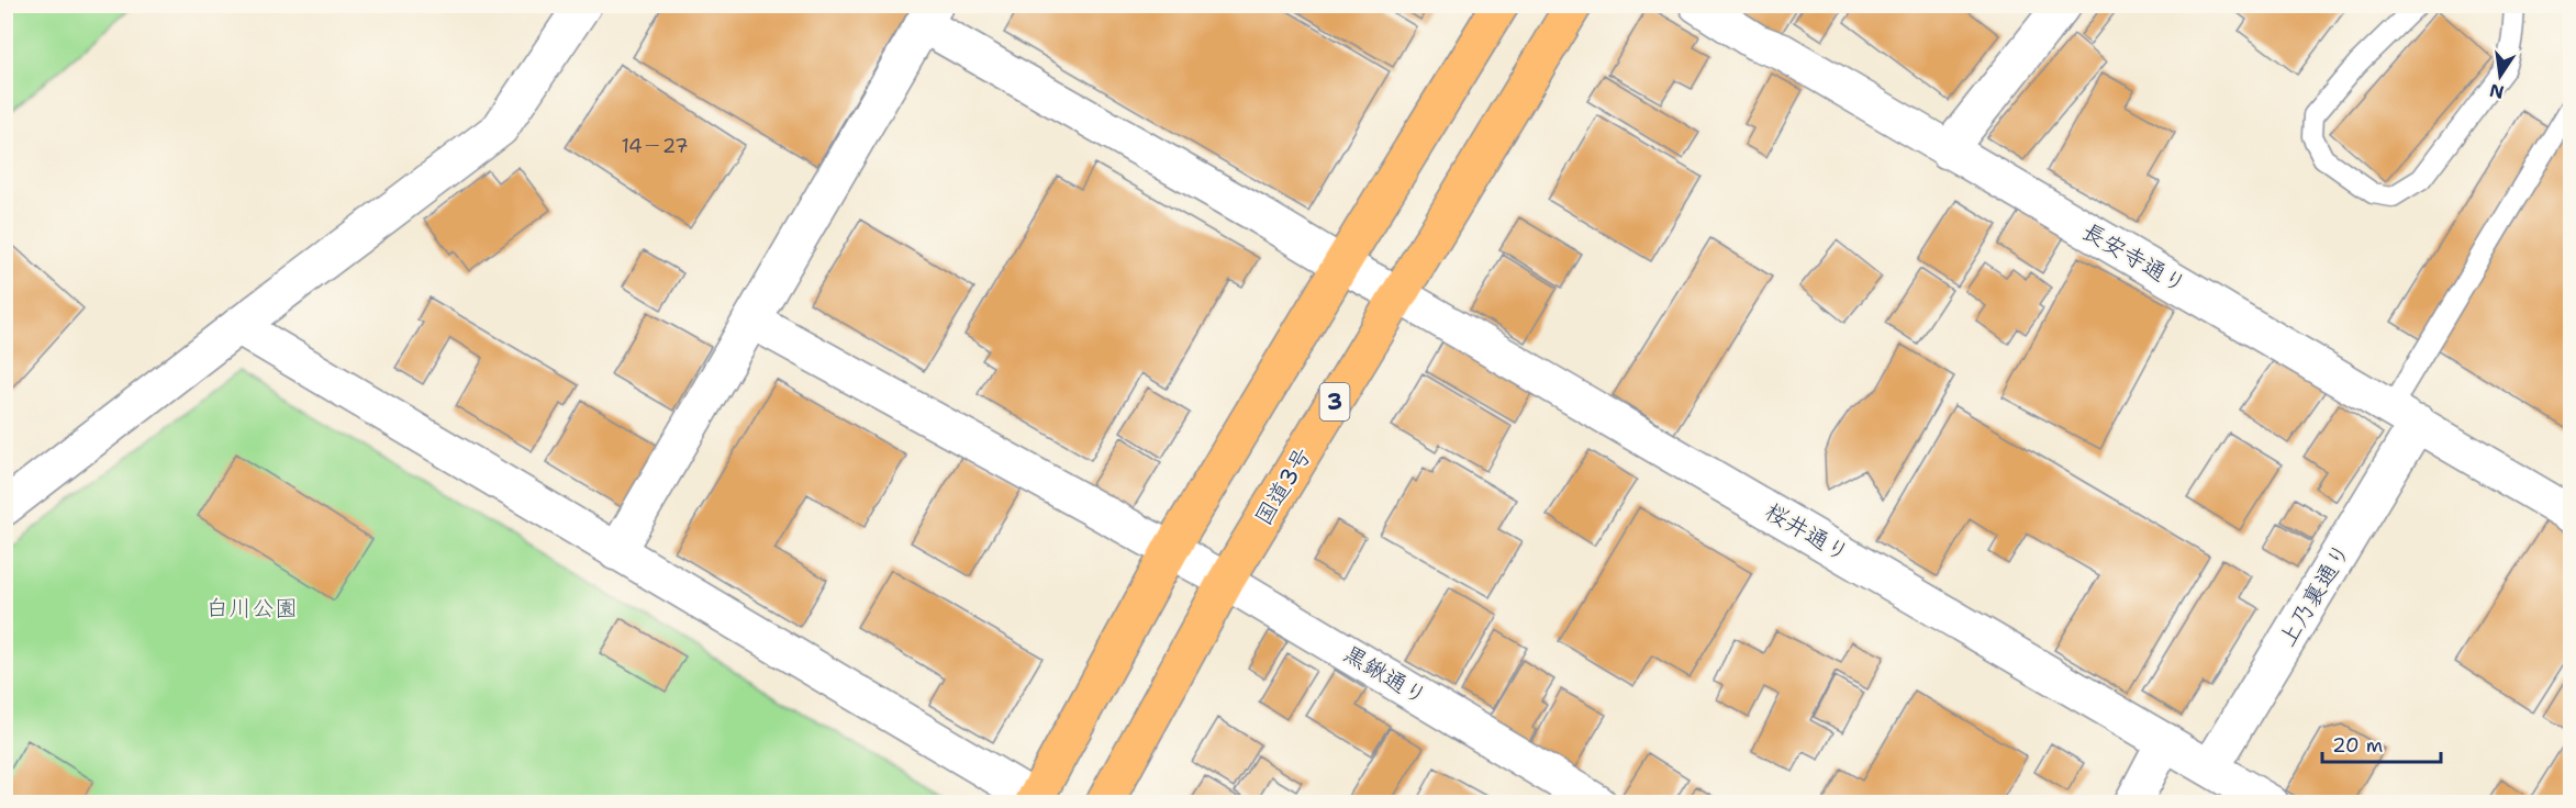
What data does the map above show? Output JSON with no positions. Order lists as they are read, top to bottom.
{
  "streets": {
    "highway": ["3", "国道3号"],
    "street": [
      "長安寺通り",
      "桜井通り",
      "上乃裏通り",
      "黒鍬通り"
    ]
  },
  "crossings": [
    ["長安寺通り", "上乃裏通り"],
    ["国道3号", "桜井通り"],
    ["国道3号", "黒鍬通り"],
    ["桜井通り", "上乃裏通り"]
  ],
  "parks": ["白川公園"],
  "house_numbers": ["14－27"],
  "scale_bar": "20 m",
  "north": "bottom"
}
